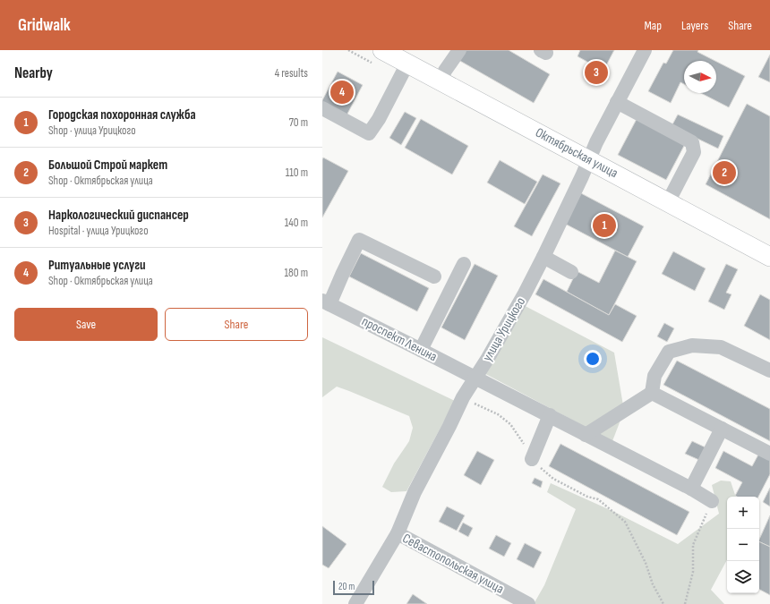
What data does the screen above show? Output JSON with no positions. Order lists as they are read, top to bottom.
{
  "streets": {
    "main road": ["Октябрьская улица"],
    "street": ["улица Урицкого", "проспект Ленина", "Севастопольская улица"]
  },
  "crossings": [
    ["Октябрьская улица", "улица Урицкого"],
    ["улица Урицкого", "проспект Ленина"],
    ["улица Урицкого", "Севастопольская улица"]
  ],
  "scale_bar": "20 m",
  "north": "right",
  "page": {
    "header": "Gridwalk",
    "nav": ["Map", "Layers", "Share"],
    "heading": ["Nearby", "4 results"],
    "pins": [
      "3",
      "4",
      "2",
      "1"
    ],
    "list": [
      {
        "mark": "1",
        "name": "Городская похоронная служба",
        "note": "Shop · улица Урицкого",
        "value": "70 m"
      },
      {
        "mark": "2",
        "name": "Большой Строй маркет",
        "note": "Shop · Октябрьская улица",
        "value": "110 m"
      },
      {
        "mark": "3",
        "name": "Наркологический диспансер",
        "note": "Hospital · улица Урицкого",
        "value": "140 m"
      },
      {
        "mark": "4",
        "name": "Ритуальные услуги",
        "note": "Shop · Октябрьская улица",
        "value": "180 m"
      }
    ],
    "buttons": ["Save", "Share"],
    "map_buttons": ["+", "−"],
    "scale": "20 m"
  }
}
